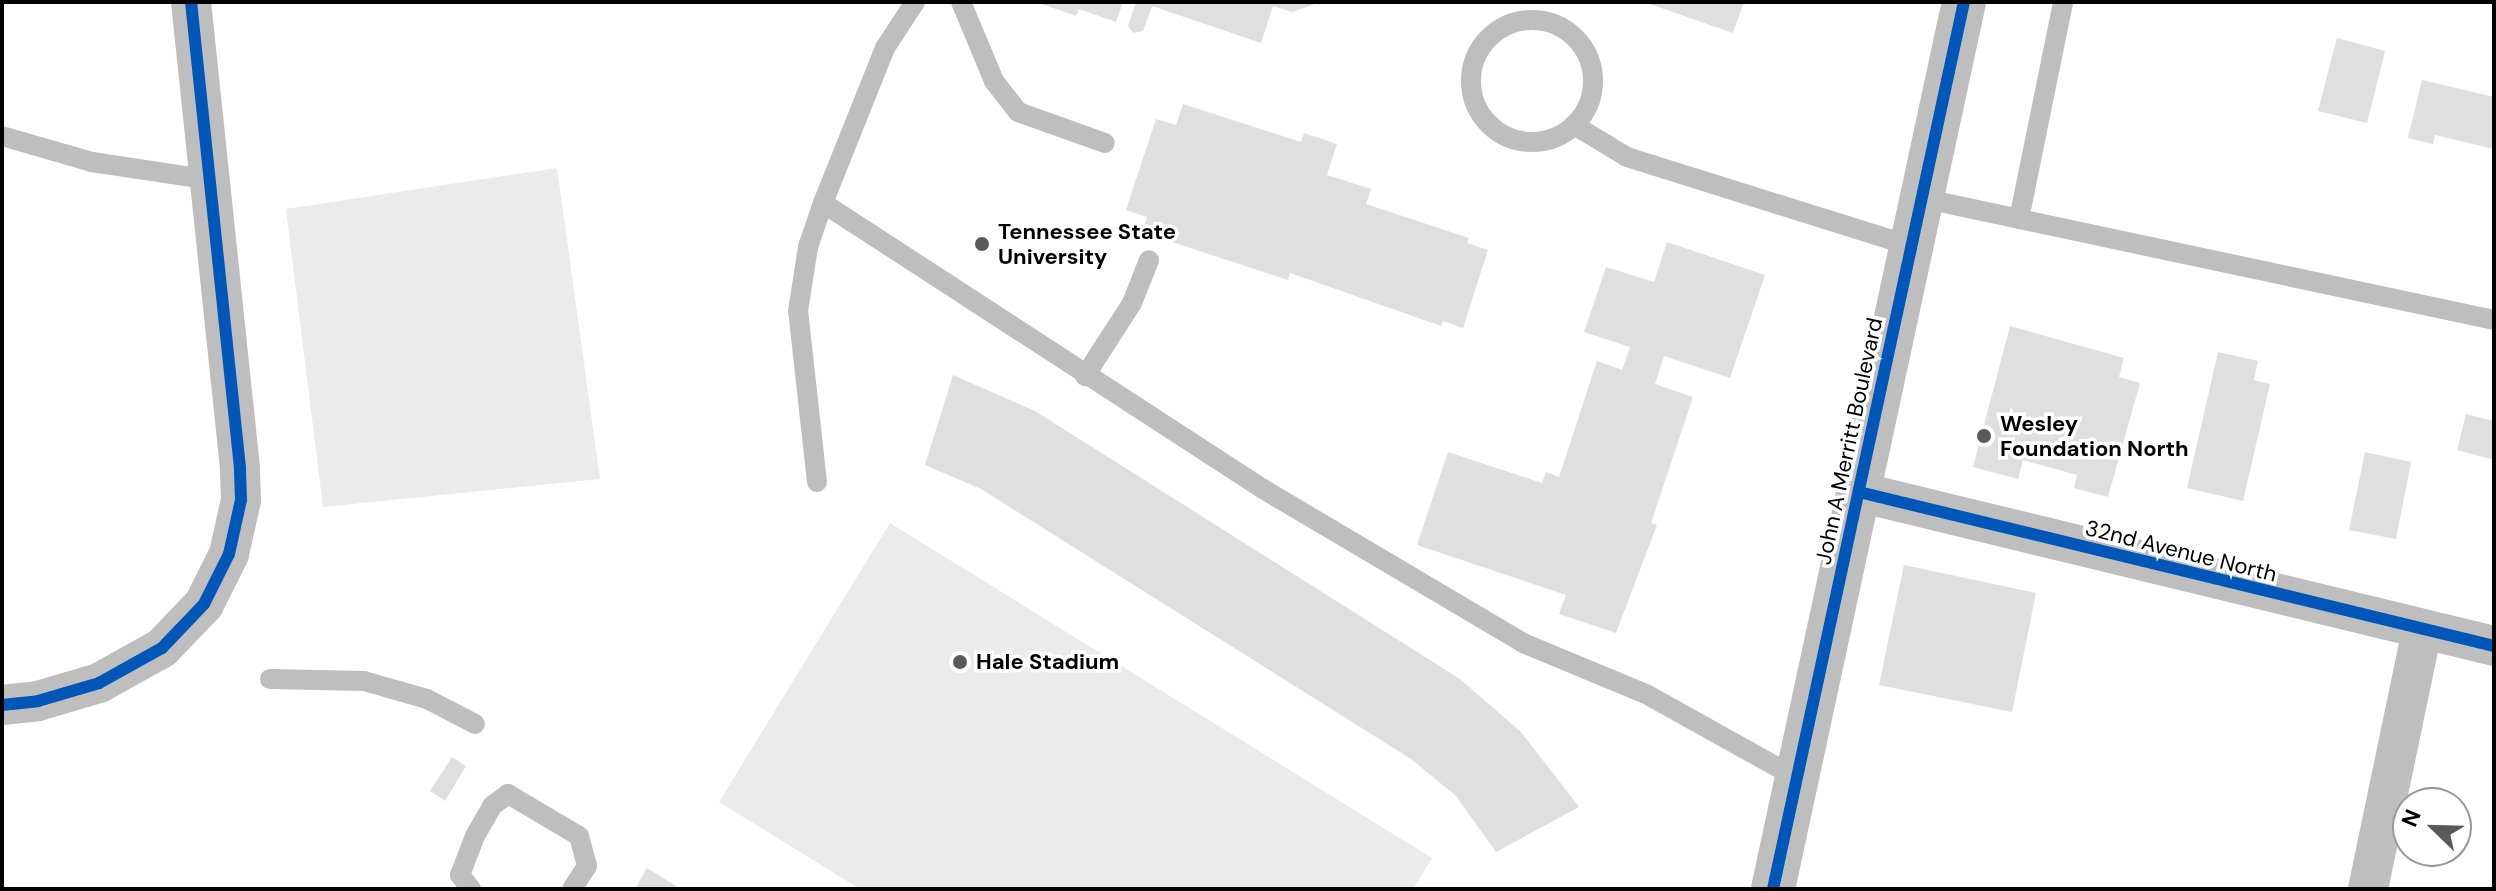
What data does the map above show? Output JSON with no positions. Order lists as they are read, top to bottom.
{
  "streets": {
    "street": ["John A Merritt Boulevard", "32nd Avenue North"]
  },
  "crossings": [
    ["John A Merritt Boulevard", "32nd Avenue North"]
  ],
  "places": ["Tennessee State University", "Wesley Foundation North", "Hale Stadium"],
  "north": "top left"
}
